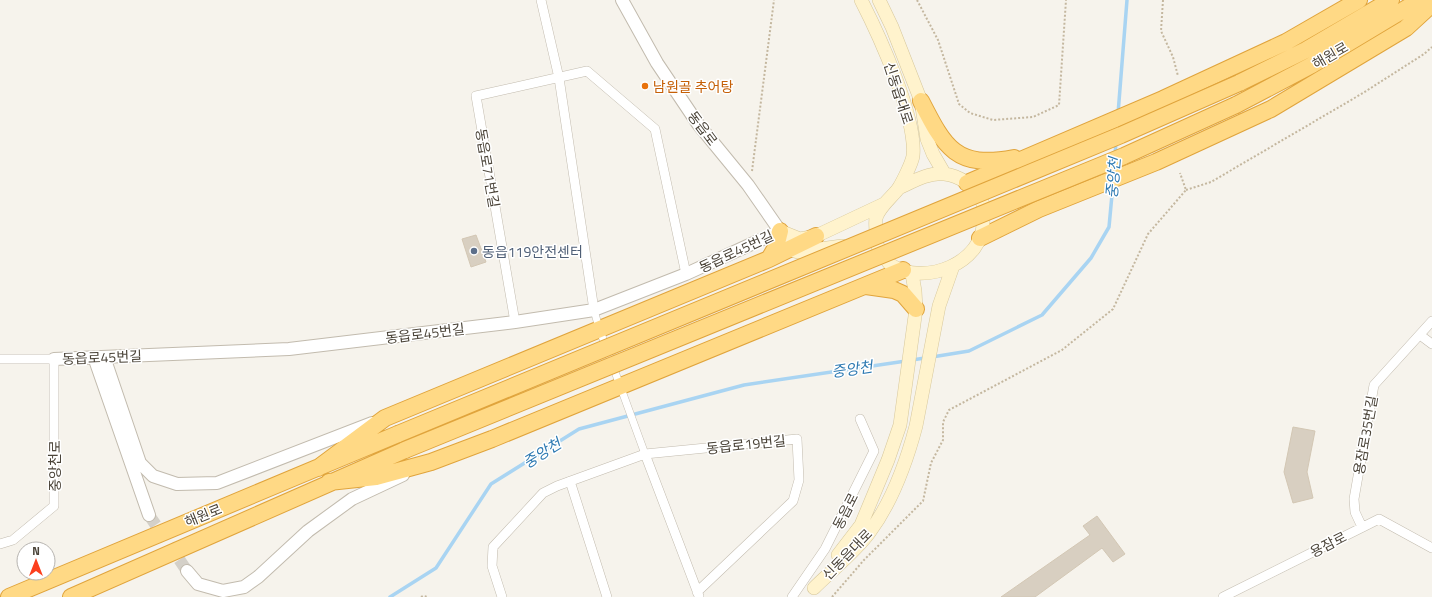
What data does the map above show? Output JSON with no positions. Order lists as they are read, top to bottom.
{
  "streets": {
    "highway": ["해원로"],
    "main road": ["신동읍대로"],
    "street": [
      "동읍로",
      "동읍로71번길",
      "동읍로45번길",
      "용잠로35번길",
      "동읍로19번길",
      "중앙천로",
      "용잠로"
    ]
  },
  "crossings": [
    ["동읍로", "동읍로45번길"],
    ["동읍로71번길", "동읍로45번길"],
    ["동읍로45번길", "중앙천로"],
    ["용잠로35번길", "용잠로"]
  ],
  "water": ["중앙천"],
  "places": ["남원골 추어탕", "동읍119안전센터"],
  "north": "top"
}
